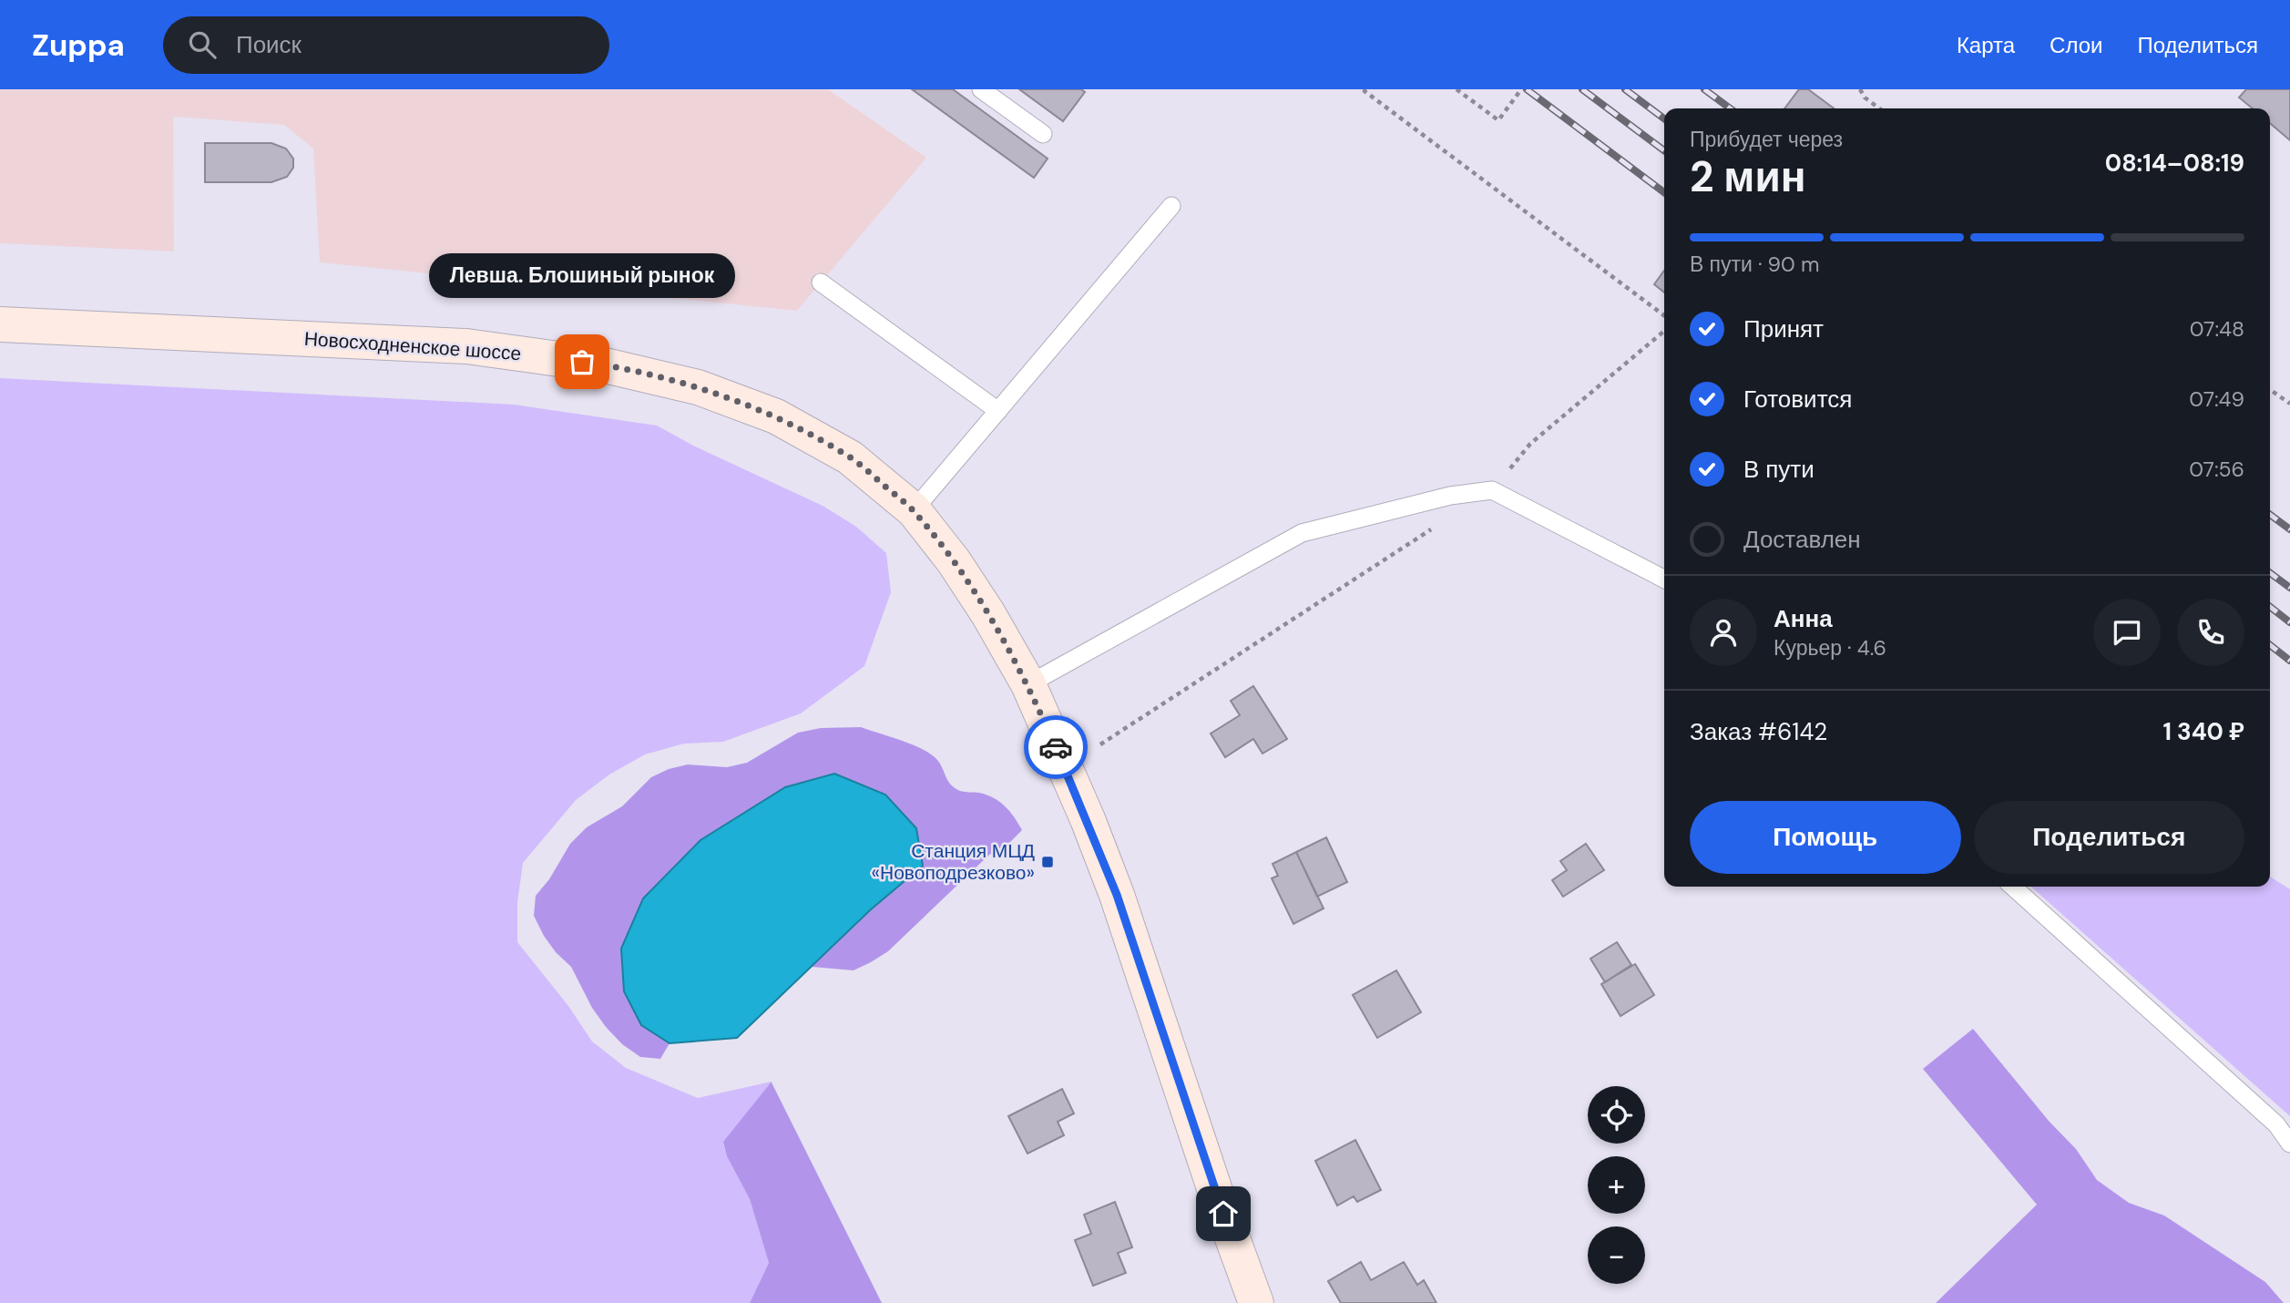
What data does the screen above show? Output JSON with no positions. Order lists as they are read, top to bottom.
{
  "streets": {
    "main road": ["Новосходненское шоссе"]
  },
  "places": {
    "other": ["Левша. Блошиный рынок"],
    "transit": ["Станция МЦД «Новоподрезково»"]
  },
  "page": {
    "header": "Zuppa",
    "search": "Поиск",
    "nav": ["Карта", "Слои", "Поделиться"],
    "heading": ["2 мин", "Прибудет через", "08:14–08:19"],
    "panel": [
      "Анна",
      "Курьер · 4.6",
      "Заказ #6142",
      "1 340 ₽"
    ],
    "bar": "В пути · 90 m",
    "bubble": "Левша. Блошиный рынок",
    "list": [
      ["Принят", "07:48"],
      ["Готовится", "07:49"],
      ["В пути", "07:56"],
      "Доставлен"
    ],
    "buttons": ["Помощь", "Поделиться"],
    "map_buttons": ["+", "−"]
  }
}
